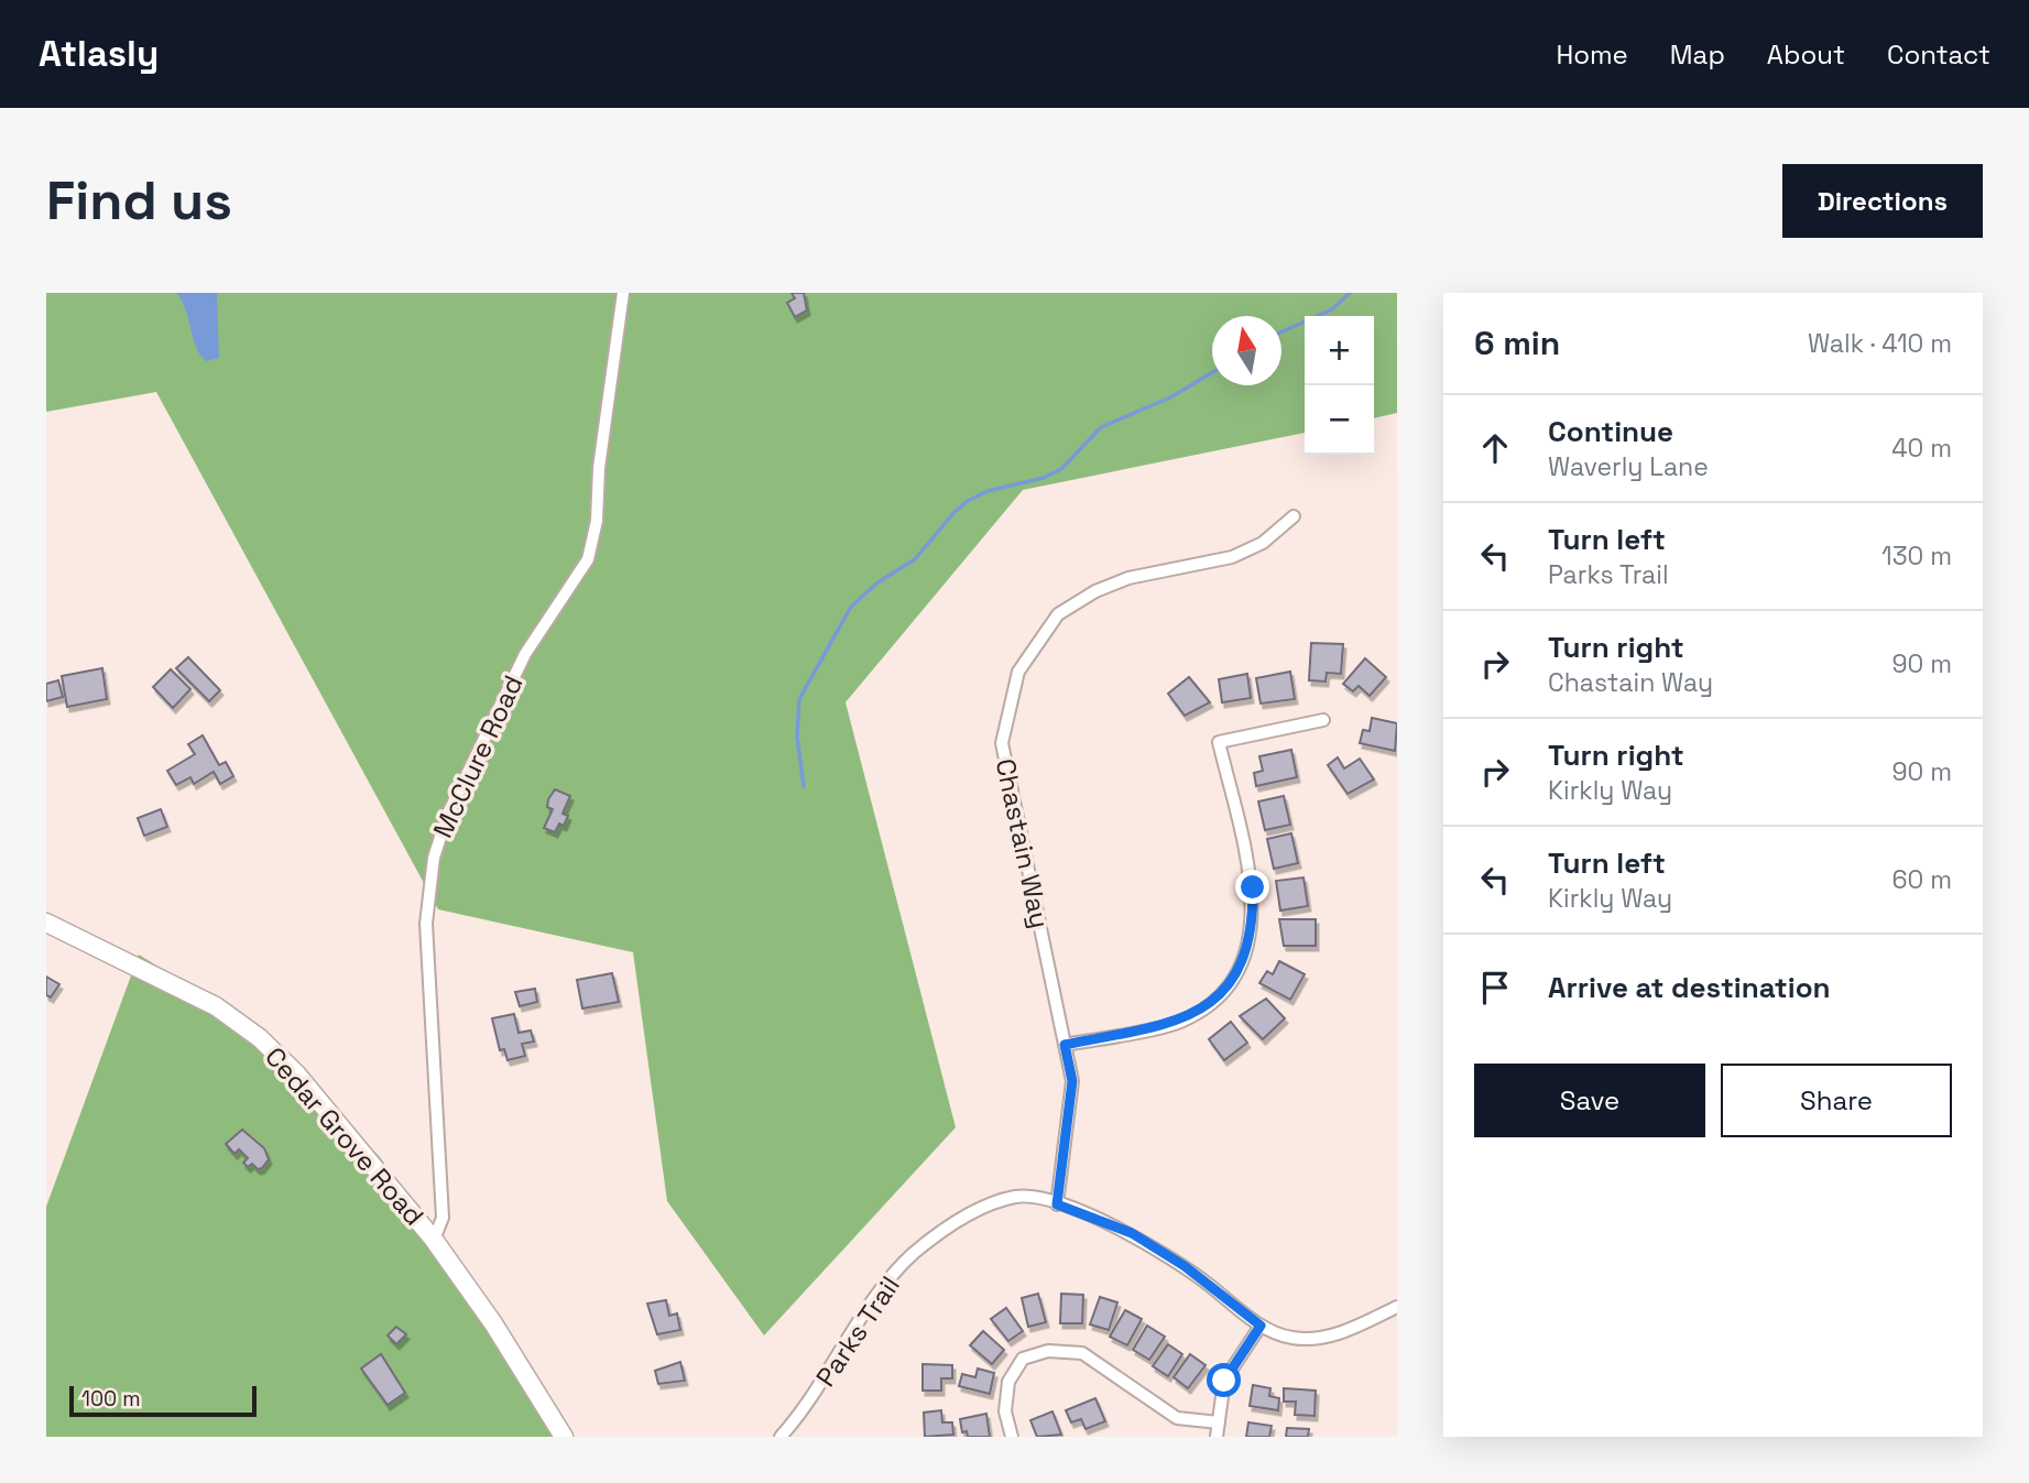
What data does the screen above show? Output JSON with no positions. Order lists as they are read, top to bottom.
{
  "streets": {
    "main road": ["Cedar Grove Road"],
    "street": ["McClure Road", "Chastain Way", "Parks Trail"]
  },
  "crossings": [
    ["McClure Road", "Cedar Grove Road"],
    ["Chastain Way", "Parks Trail"]
  ],
  "scale_bar": "100 m",
  "north": "top",
  "page": {
    "header": "Atlasly",
    "nav": [
      "Home",
      "Map",
      "About",
      "Contact"
    ],
    "buttons": [
      "Directions",
      ["Save", "Share"]
    ],
    "title": "Find us",
    "heading": ["6 min", "Walk · 410 m"],
    "map_buttons": ["+", "−"],
    "list": [
      ["Continue", "Waverly Lane", "40 m"],
      ["Turn left", "Parks Trail", "130 m"],
      ["Turn right", "Chastain Way", "90 m"],
      ["Turn right", "Kirkly Way", "90 m"],
      ["Turn left", "Kirkly Way", "60 m"],
      "Arrive at destination"
    ],
    "scale": "100 m"
  }
}
